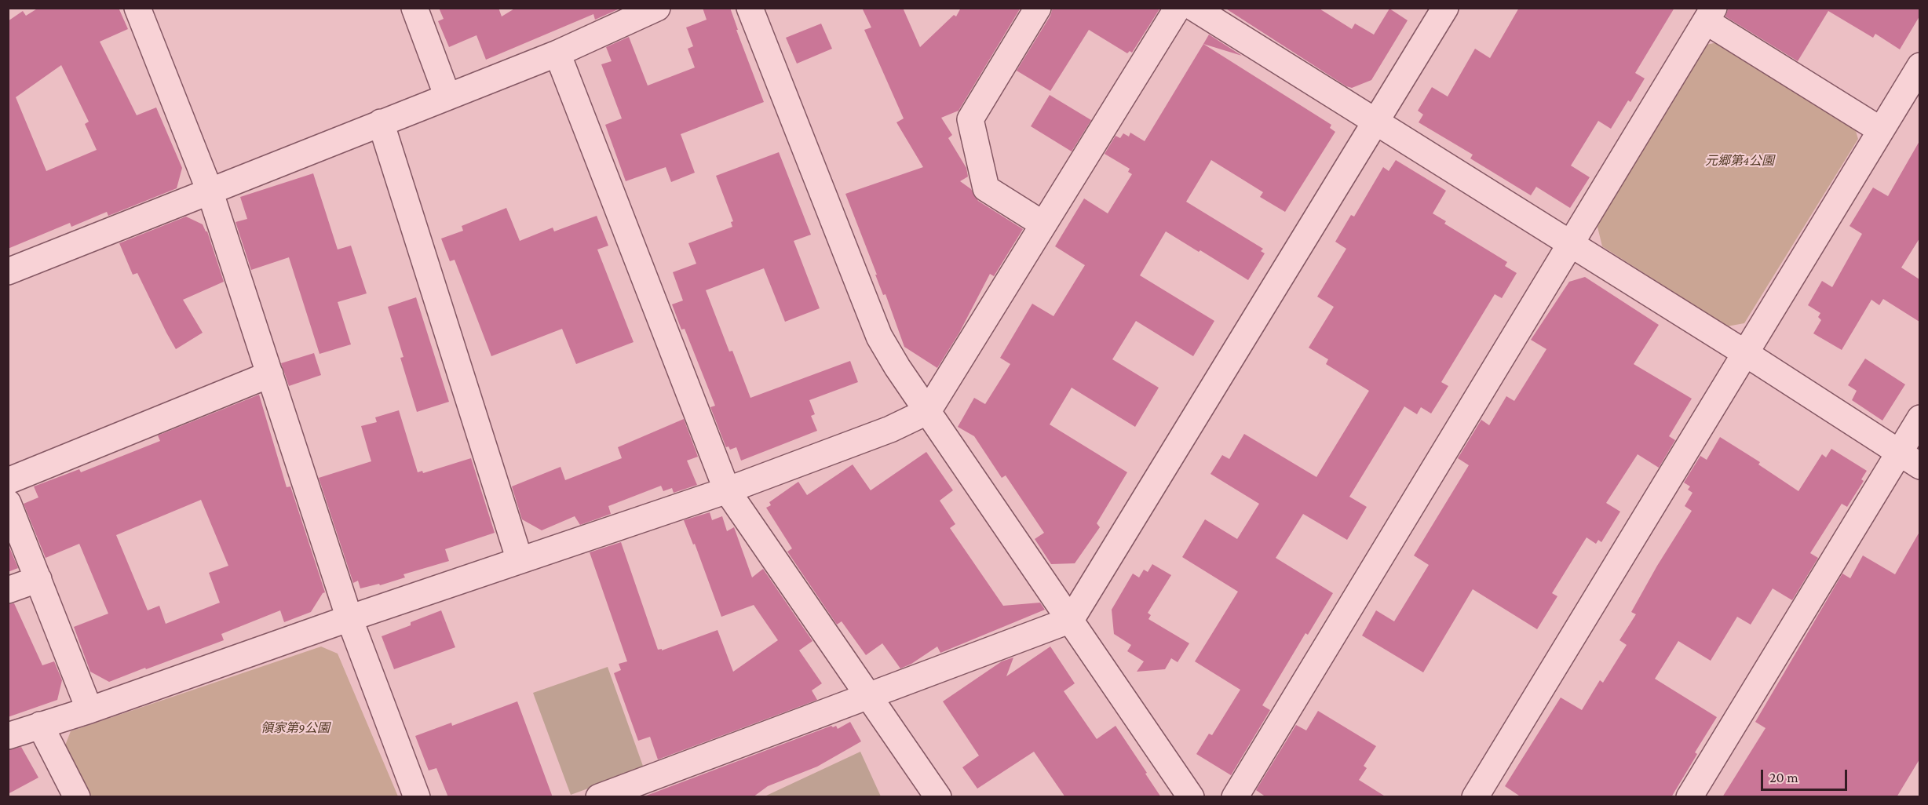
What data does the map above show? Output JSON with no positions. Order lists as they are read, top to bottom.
{
  "parks": ["元郷第4公園", "領家第9公園"],
  "scale_bar": "20 m"
}
